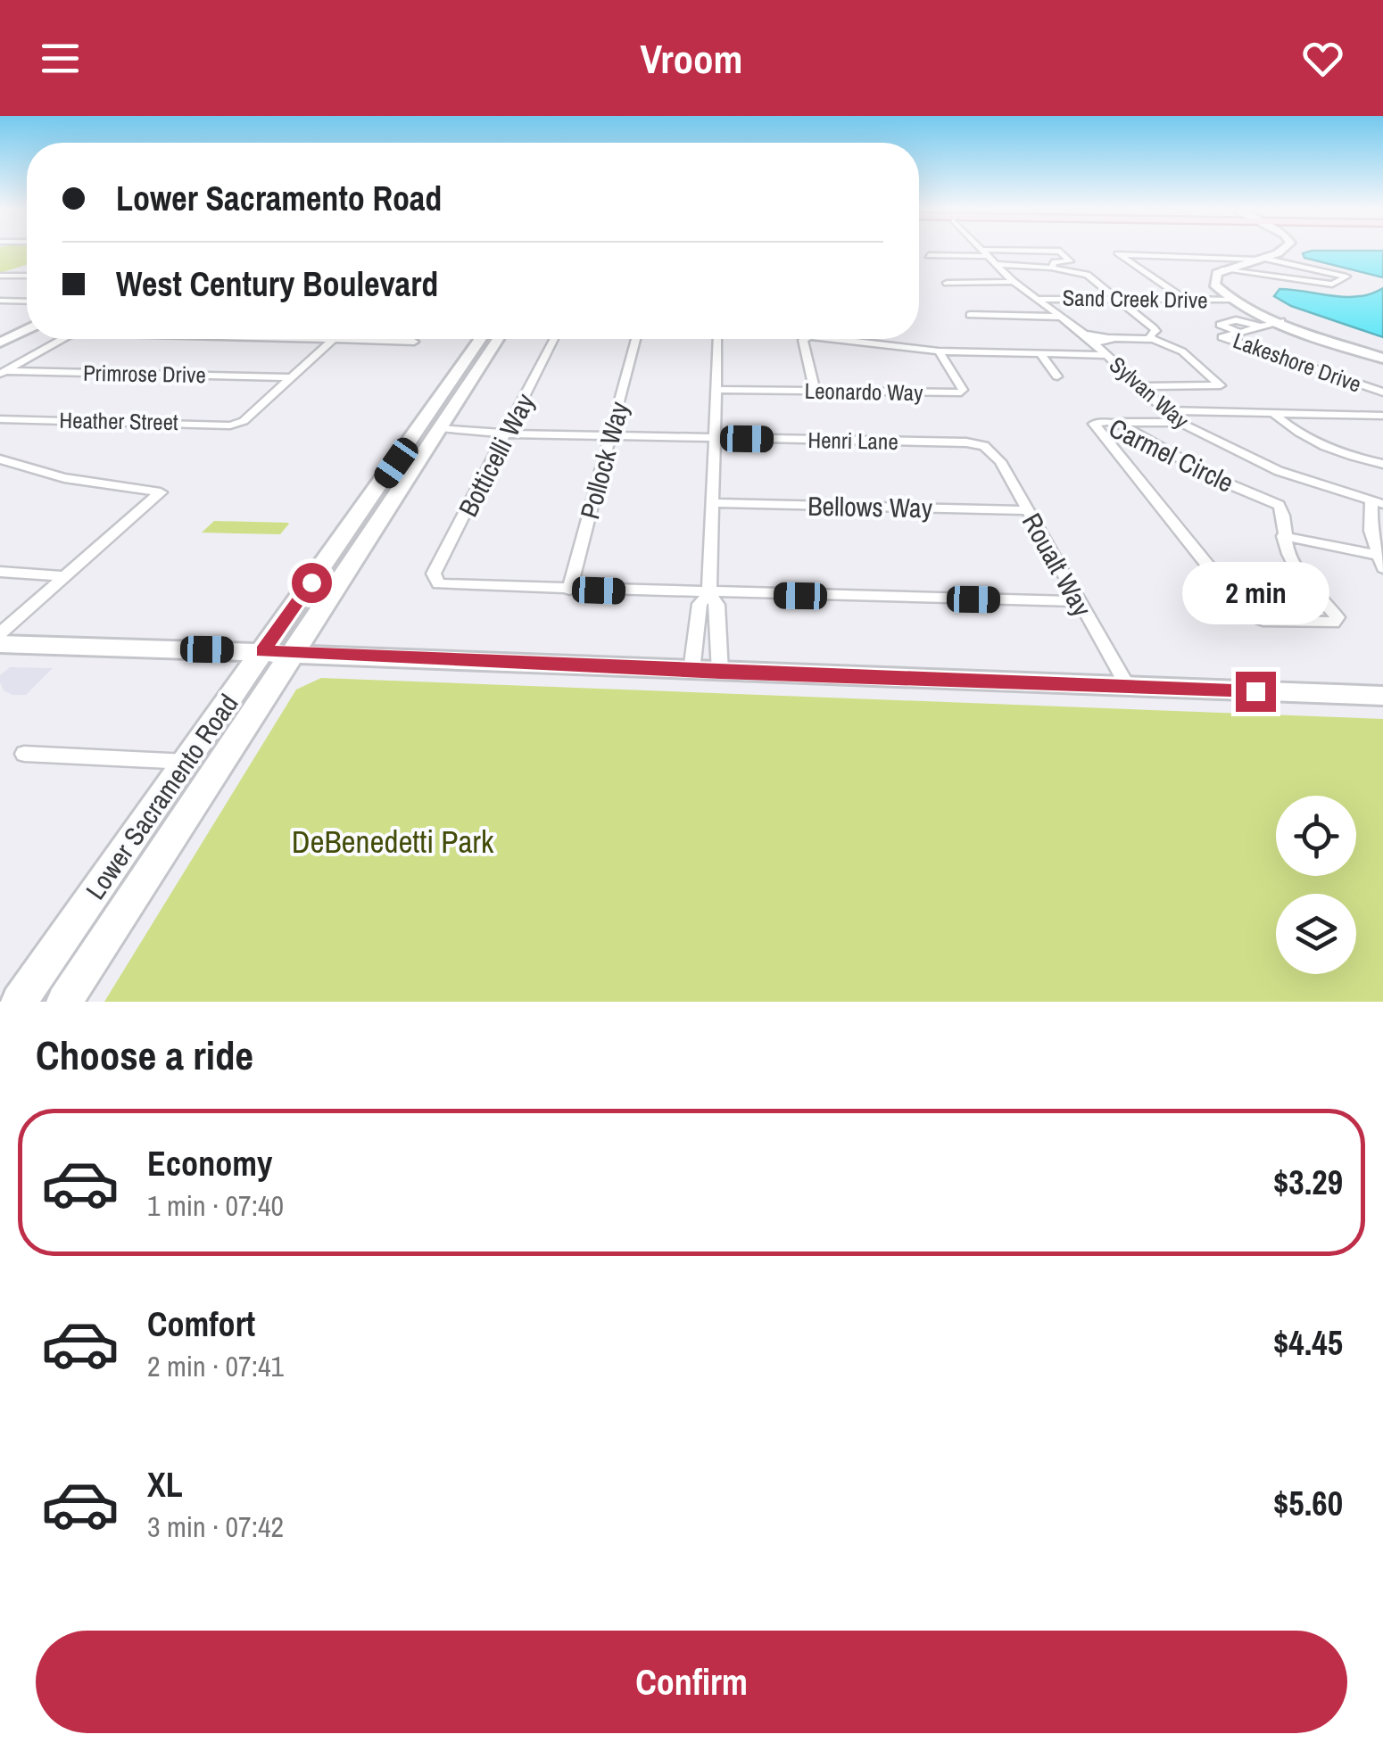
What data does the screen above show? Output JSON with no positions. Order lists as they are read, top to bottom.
{
  "streets": {
    "street": [
      "Sand Creek Drive",
      "Lakeshore Drive",
      "Primrose Drive",
      "Leonardo Way",
      "Sylvan Way",
      "Heather Street",
      "Henri Lane",
      "Botticelli Way",
      "Carmel Circle",
      "Pollock Way",
      "Bellows Way",
      "Roualt Way",
      "Lower Sacramento Road"
    ]
  },
  "crossings": [
    ["Sand Creek Drive", "Sylvan Way"],
    ["Primrose Drive", "Heather Street"],
    ["Henri Lane", "Botticelli Way"],
    ["Henri Lane", "Pollock Way"],
    ["Henri Lane", "Roualt Way"],
    ["Henri Lane", "Lower Sacramento Road"],
    ["Botticelli Way", "Pollock Way"],
    ["Bellows Way", "Roualt Way"]
  ],
  "parks": ["DeBenedetti Park"],
  "page": {
    "header": "Vroom",
    "banner": ["Lower Sacramento Road", "West Century Boulevard"],
    "bubble": "2 min",
    "heading": "Choose a ride",
    "list": [
      {
        "name": "Economy",
        "note": "1 min · 07:40",
        "value": "$3.29"
      },
      {
        "name": "Comfort",
        "note": "2 min · 07:41",
        "value": "$4.45"
      },
      {
        "name": "XL",
        "note": "3 min · 07:42",
        "value": "$5.60"
      }
    ],
    "buttons": "Confirm"
  }
}
